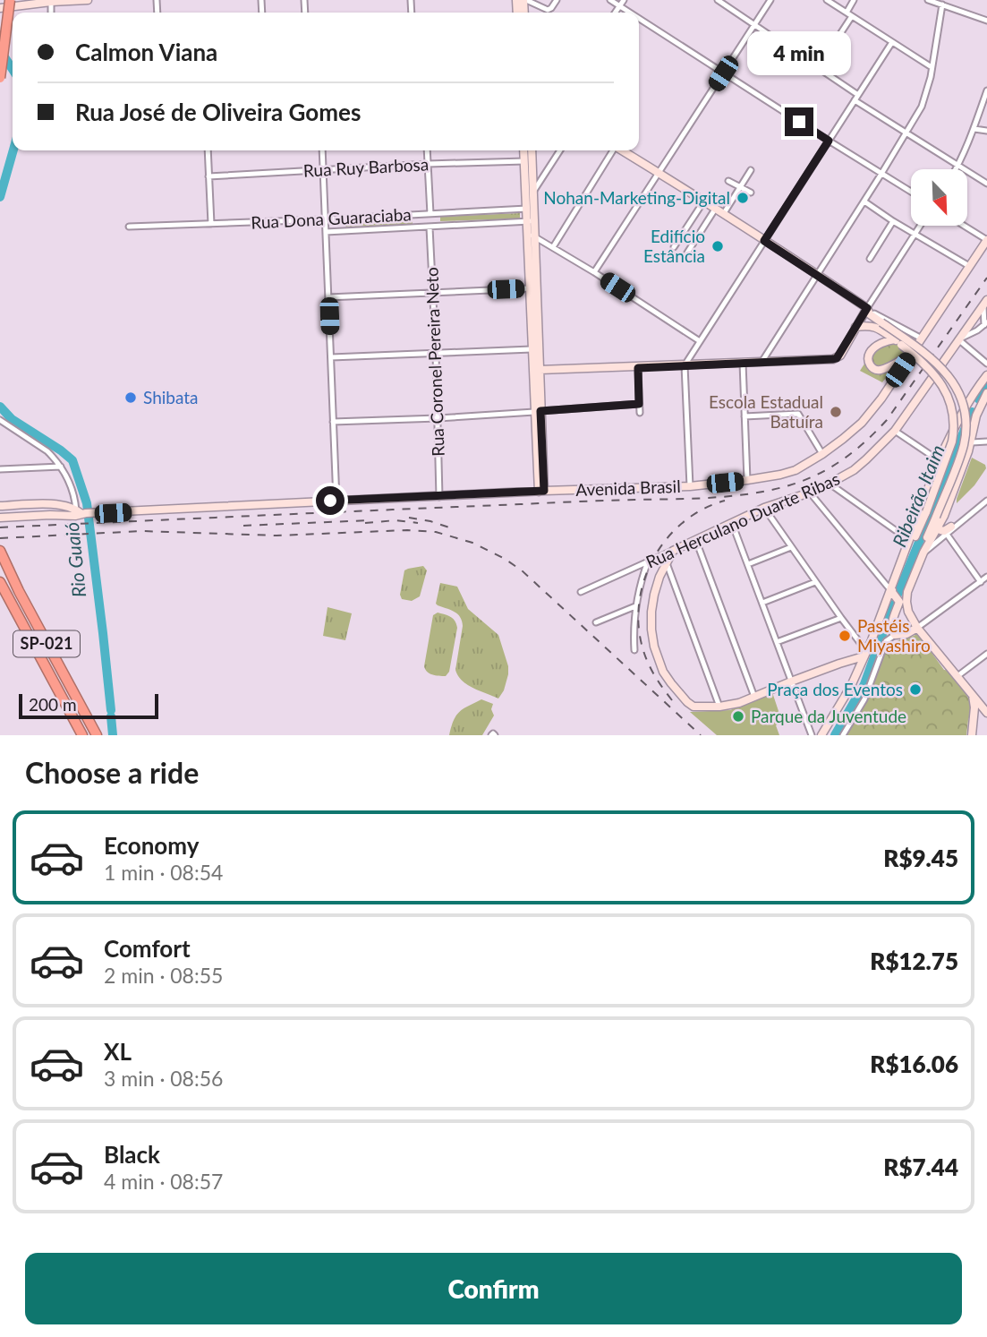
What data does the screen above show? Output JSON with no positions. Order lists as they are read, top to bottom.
{
  "streets": {
    "highway": ["SP-021"],
    "main road": ["Avenida Brasil", "Rua Herculano Duarte Ribas"],
    "street": ["Rua Ruy Barbosa", "Rua Dona Guaraciaba", "Rua Coronel Pereira Neto"]
  },
  "crossings": [
    ["Rua Coronel Pereira Neto", "Avenida Brasil"]
  ],
  "water": ["Ribeirão Itaim", "Rio Guaió"],
  "places": [
    "Nohan-Marketing-Digital",
    "Edifício Estância",
    "Shibata",
    "Escola Estadual Batuíra",
    "Pastéis Miyashiro",
    "Praça dos Eventos",
    "Parque da Juventude"
  ],
  "scale_bar": "200 m",
  "north": "bottom right",
  "page": {
    "banner": ["Calmon Viana", "Rua José de Oliveira Gomes"],
    "bubble": "4 min",
    "scale": "200 m",
    "heading": "Choose a ride",
    "list": [
      {
        "name": "Economy",
        "note": "1 min · 08:54",
        "value": "R$9.45"
      },
      {
        "name": "Comfort",
        "note": "2 min · 08:55",
        "value": "R$12.75"
      },
      {
        "name": "XL",
        "note": "3 min · 08:56",
        "value": "R$16.06"
      },
      {
        "name": "Black",
        "note": "4 min · 08:57",
        "value": "R$7.44"
      }
    ],
    "buttons": "Confirm"
  }
}
